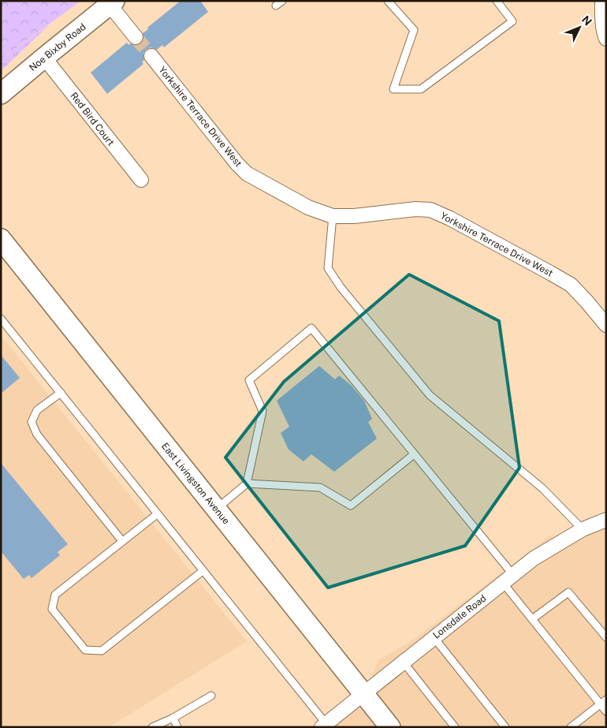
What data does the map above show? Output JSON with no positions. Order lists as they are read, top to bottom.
{
  "streets": {
    "main road": ["Noe Bixby Road", "East Livingston Avenue"],
    "street": ["Yorkshire Terrace Drive West", "Red Bird Court", "Lonsdale Road"]
  },
  "crossings": [
    ["Noe Bixby Road", "Red Bird Court"],
    ["East Livingston Avenue", "Lonsdale Road"]
  ],
  "north": "top right"
}
